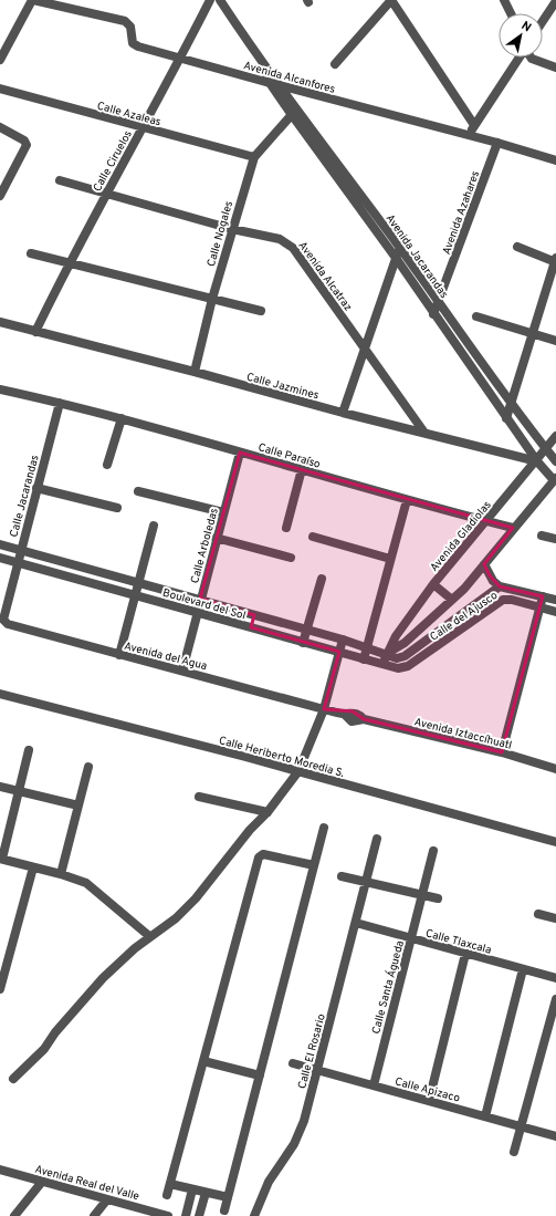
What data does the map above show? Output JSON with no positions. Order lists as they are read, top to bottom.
{
  "streets": {
    "street": [
      "Avenida Alcanfores",
      "Calle Azaleas",
      "Calle Ciruelos",
      "Avenida Azahares",
      "Calle Nogales",
      "Avenida Jacarandas",
      "Avenida Alcatraz",
      "Calle Jazmines",
      "Calle Paraíso",
      "Calle Jacarandas",
      "Avenida Gladiolas",
      "Calle Arboledas",
      "Boulevard del Sol",
      "Calle del Ajusco",
      "Avenida del Agua",
      "Avenida Iztaccíhuatl",
      "Calle Heriberto Moredia S.",
      "Calle Tlaxcala",
      "Calle Santa Águeda",
      "Calle El Rosario",
      "Calle Apizaco",
      "Avenida Real del Valle"
    ]
  },
  "crossings": [
    ["Avenida Alcanfores", "Calle Ciruelos"],
    ["Avenida Alcanfores", "Avenida Azahares"],
    ["Avenida Alcanfores", "Avenida Jacarandas"],
    ["Calle Azaleas", "Calle Ciruelos"],
    ["Calle Azaleas", "Calle Nogales"],
    ["Calle Ciruelos", "Avenida Alcatraz"],
    ["Calle Ciruelos", "Calle Jazmines"],
    ["Avenida Azahares", "Avenida Jacarandas"],
    ["Calle Nogales", "Avenida Jacarandas"],
    ["Calle Nogales", "Avenida Alcatraz"],
    ["Calle Nogales", "Calle Jazmines"],
    ["Avenida Jacarandas", "Calle Jazmines"],
    ["Avenida Jacarandas", "Avenida Gladiolas"],
    ["Avenida Alcatraz", "Calle Jazmines"],
    ["Calle Jazmines", "Avenida Gladiolas"],
    ["Calle Paraíso", "Calle Jacarandas"],
    ["Calle Paraíso", "Avenida Gladiolas"],
    ["Calle Paraíso", "Calle Arboledas"],
    ["Calle Jacarandas", "Boulevard del Sol"],
    ["Calle Jacarandas", "Avenida del Agua"],
    ["Avenida Gladiolas", "Boulevard del Sol"],
    ["Avenida Gladiolas", "Calle del Ajusco"],
    ["Calle Arboledas", "Boulevard del Sol"],
    ["Calle Arboledas", "Avenida del Agua"],
    ["Boulevard del Sol", "Calle del Ajusco"],
    ["Avenida del Agua", "Avenida Iztaccíhuatl"],
    ["Calle Tlaxcala", "Calle Santa Águeda"],
    ["Calle Tlaxcala", "Calle El Rosario"],
    ["Calle Santa Águeda", "Calle Apizaco"],
    ["Calle El Rosario", "Calle Apizaco"]
  ],
  "north": "top right"
}
